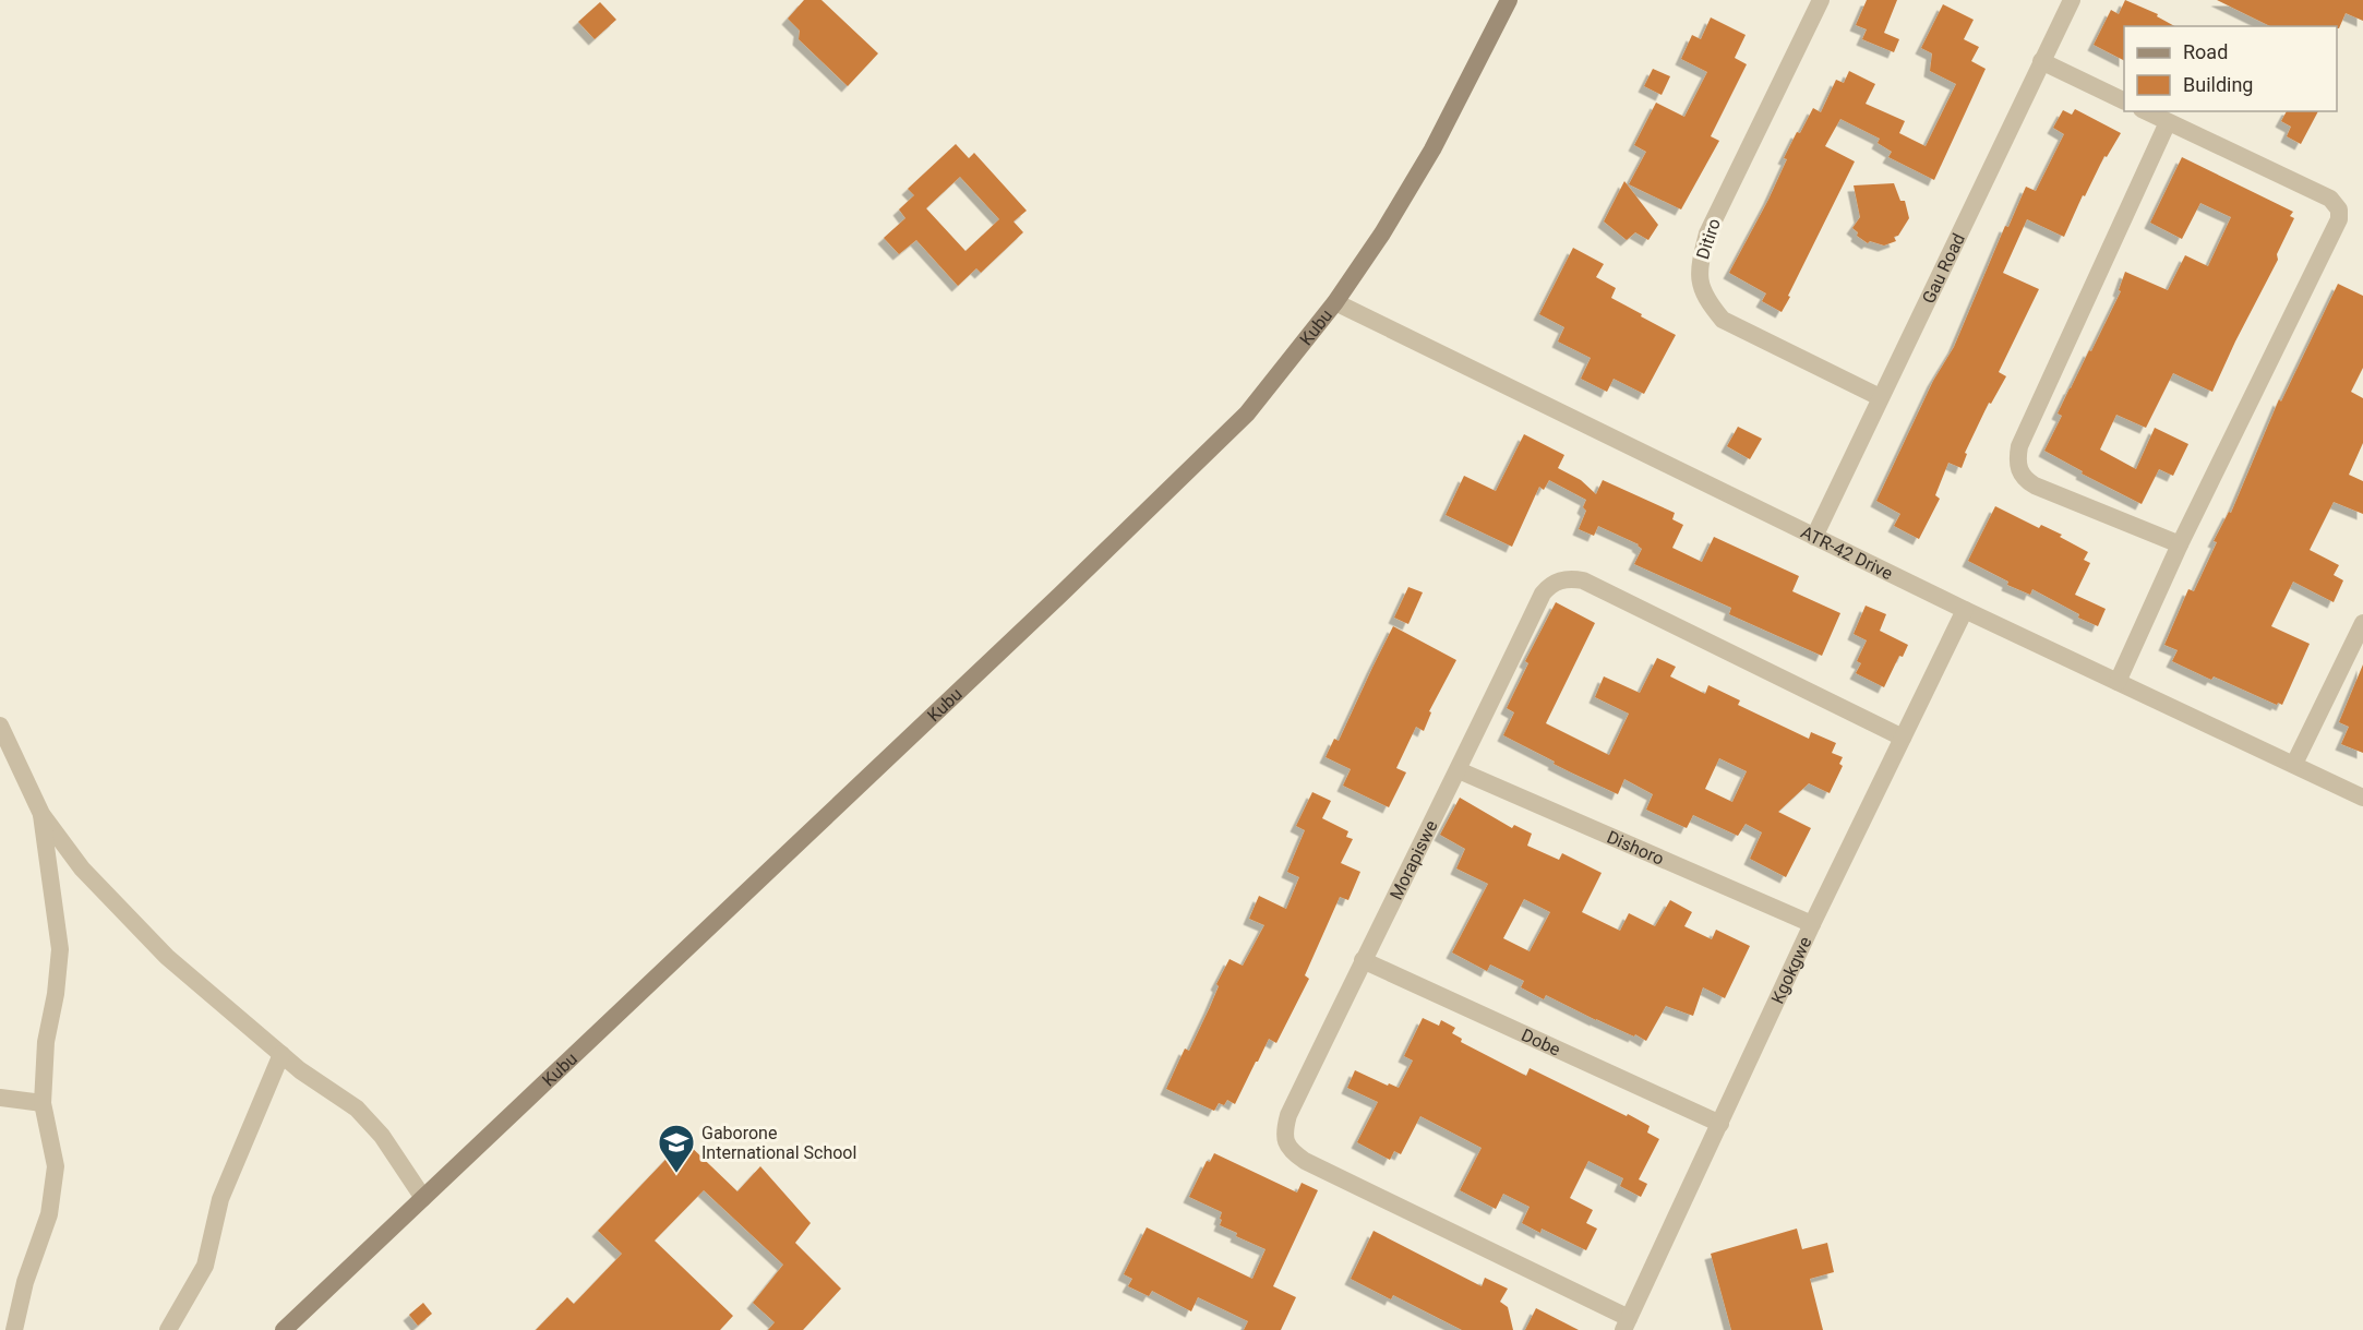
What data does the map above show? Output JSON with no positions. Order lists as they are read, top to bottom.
{
  "streets": {
    "main road": ["Kubu"],
    "street": [
      "Ditiro",
      "Gau Road",
      "ATR-42 Drive",
      "Dishoro",
      "Morapiswe",
      "Kgokgwe",
      "Dobe"
    ]
  },
  "crossings": [
    ["Ditiro", "Gau Road"],
    ["Gau Road", "ATR-42 Drive"],
    ["Kubu", "ATR-42 Drive"],
    ["ATR-42 Drive", "Kgokgwe"],
    ["Dishoro", "Morapiswe"],
    ["Dishoro", "Kgokgwe"],
    ["Morapiswe", "Kgokgwe"],
    ["Morapiswe", "Dobe"],
    ["Kgokgwe", "Dobe"]
  ],
  "places": {
    "school or university": ["Gaborone International School"]
  },
  "legend": ["Road", "Building"]
}
